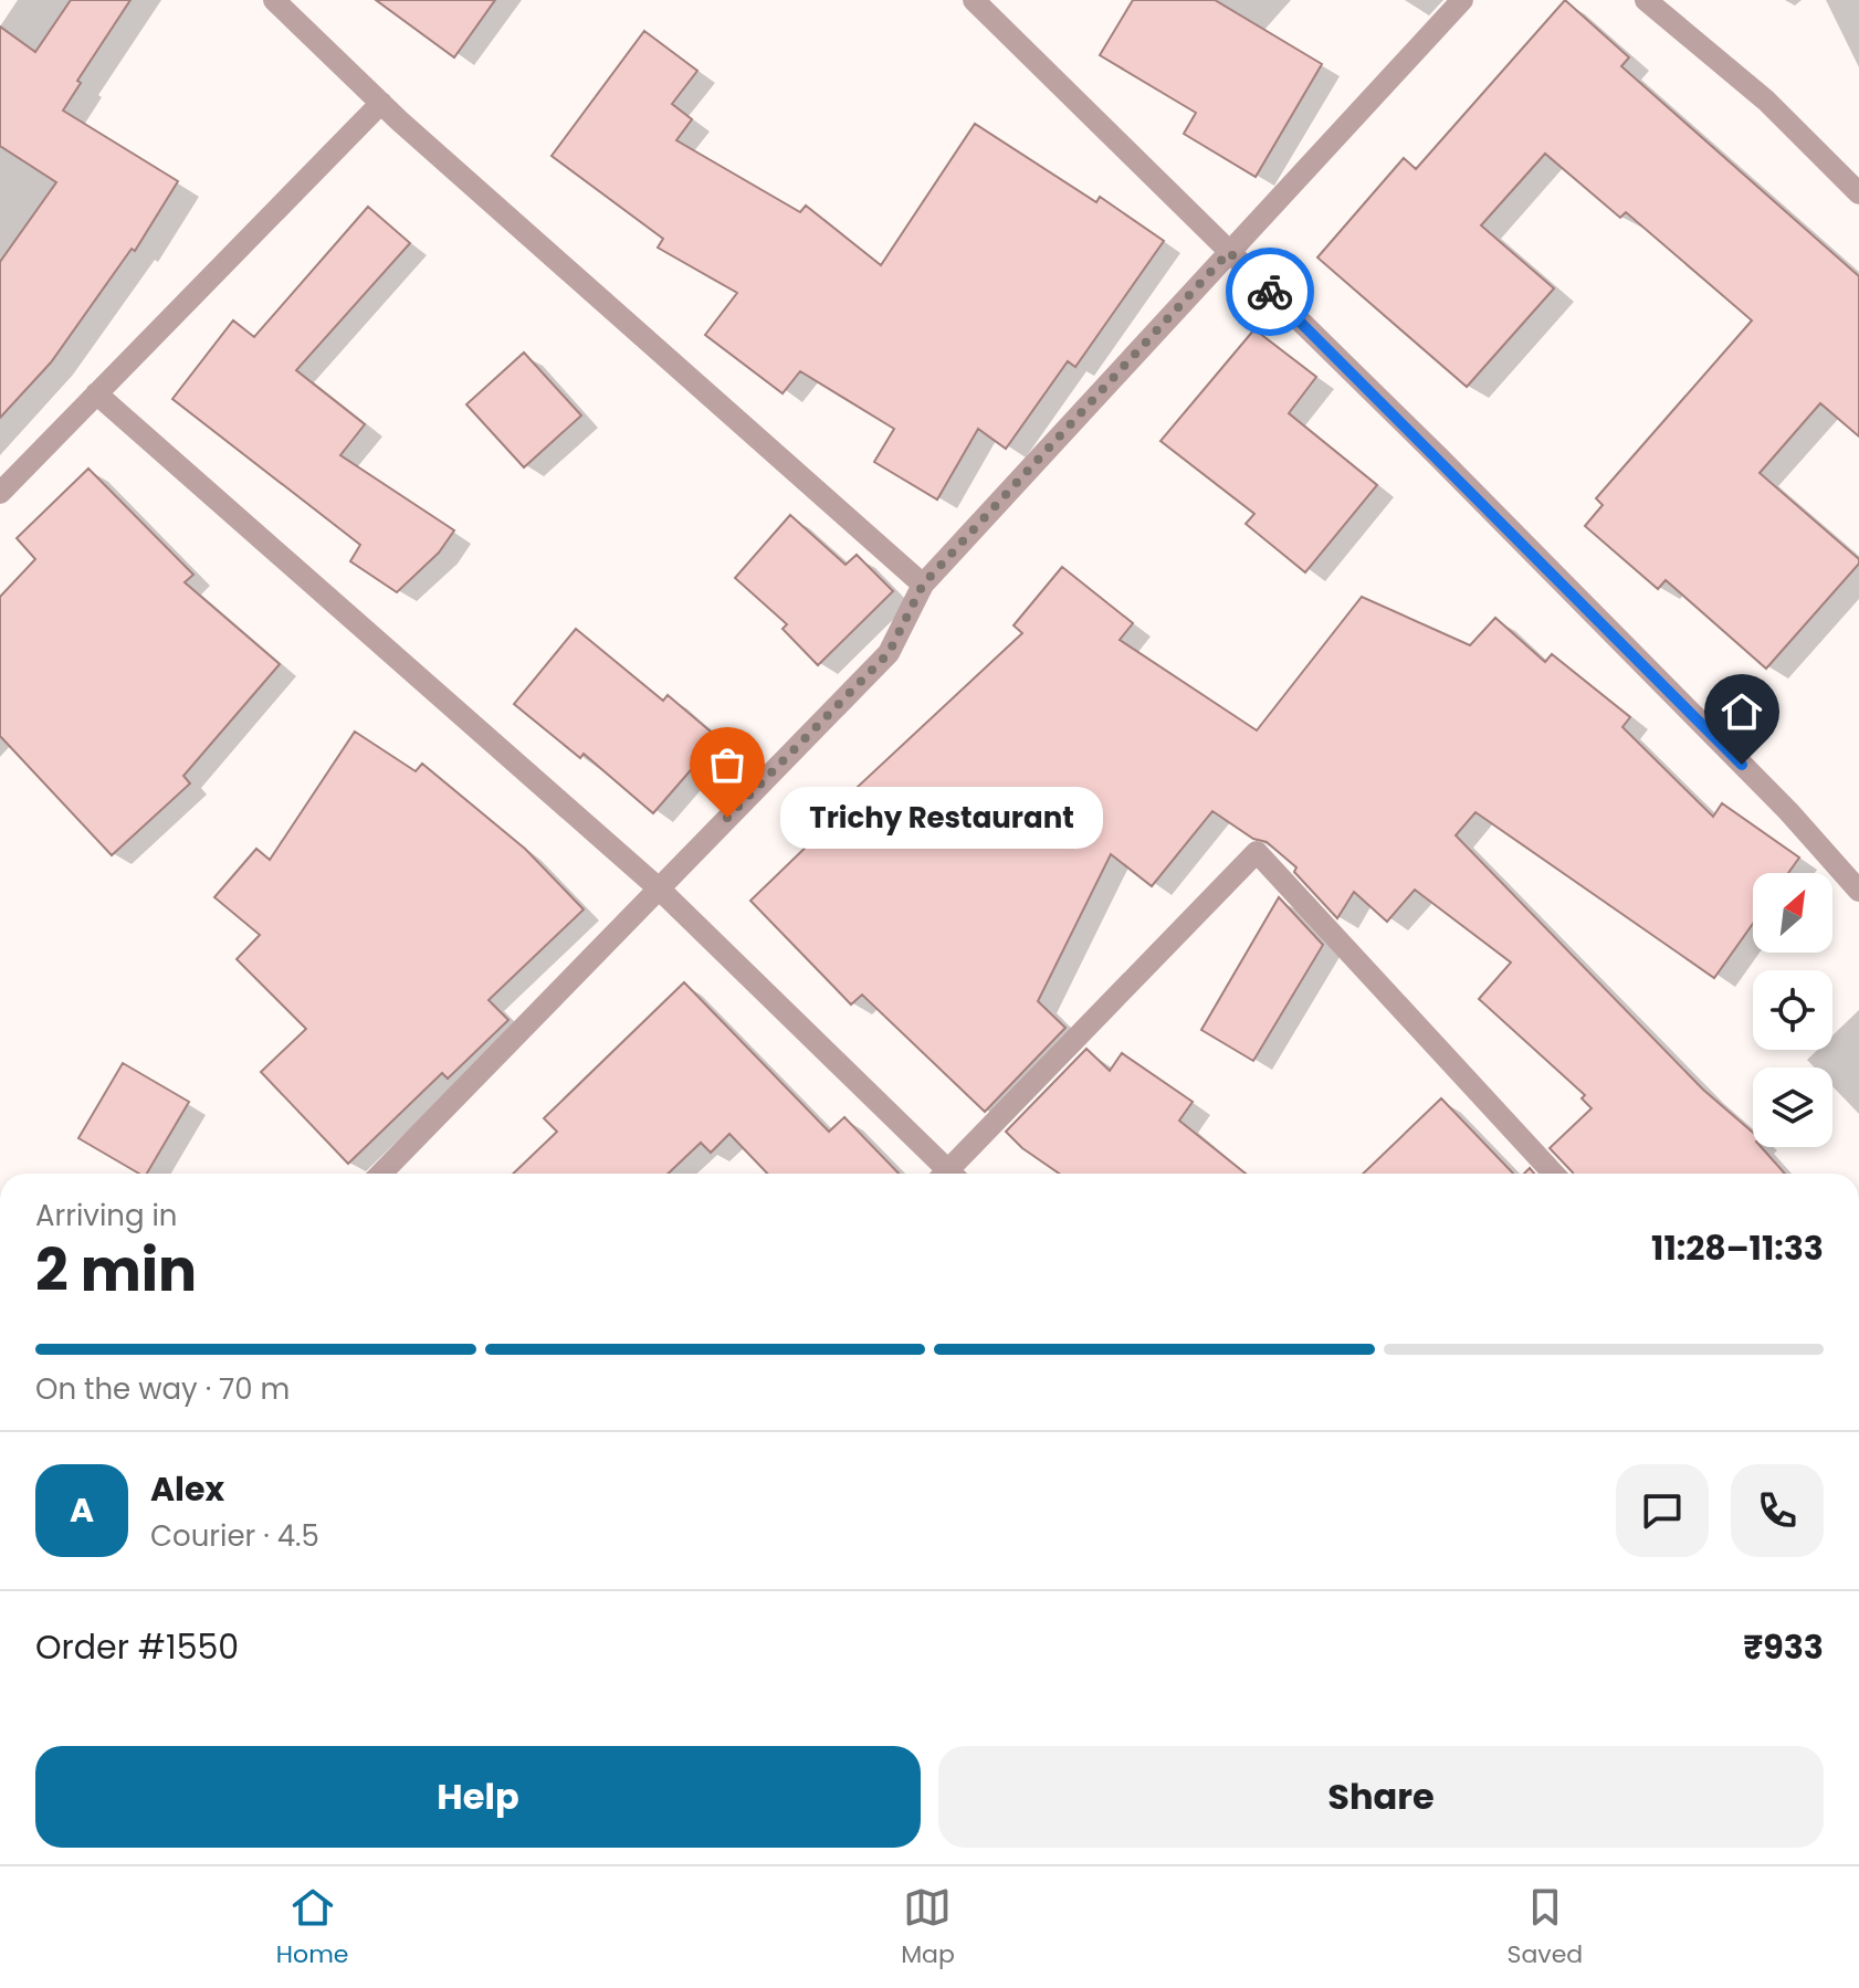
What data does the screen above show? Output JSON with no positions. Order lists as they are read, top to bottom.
{
  "places": ["Trichy Restaurant"],
  "north": "top right",
  "page": {
    "bubble": "Trichy Restaurant",
    "heading": ["2 min", "Arriving in", "11:28–11:33"],
    "panel": [
      "Alex",
      "Courier · 4.5",
      "Order #1550",
      "₹933"
    ],
    "bar": "On the way · 70 m",
    "round": "A",
    "buttons": ["Help", "Share"],
    "tabs": ["Home", "Map", "Saved"]
  }
}
